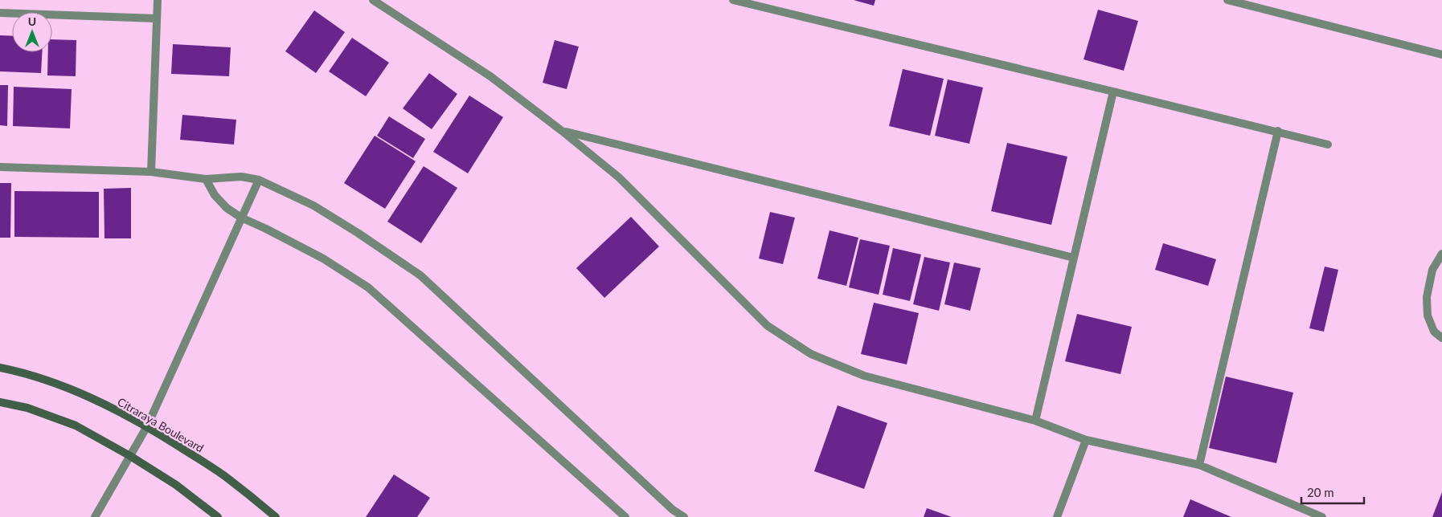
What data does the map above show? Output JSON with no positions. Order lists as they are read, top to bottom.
{
  "streets": {
    "main road": ["Citraraya Boulevard"]
  },
  "scale_bar": "20 m",
  "north": "top"
}
